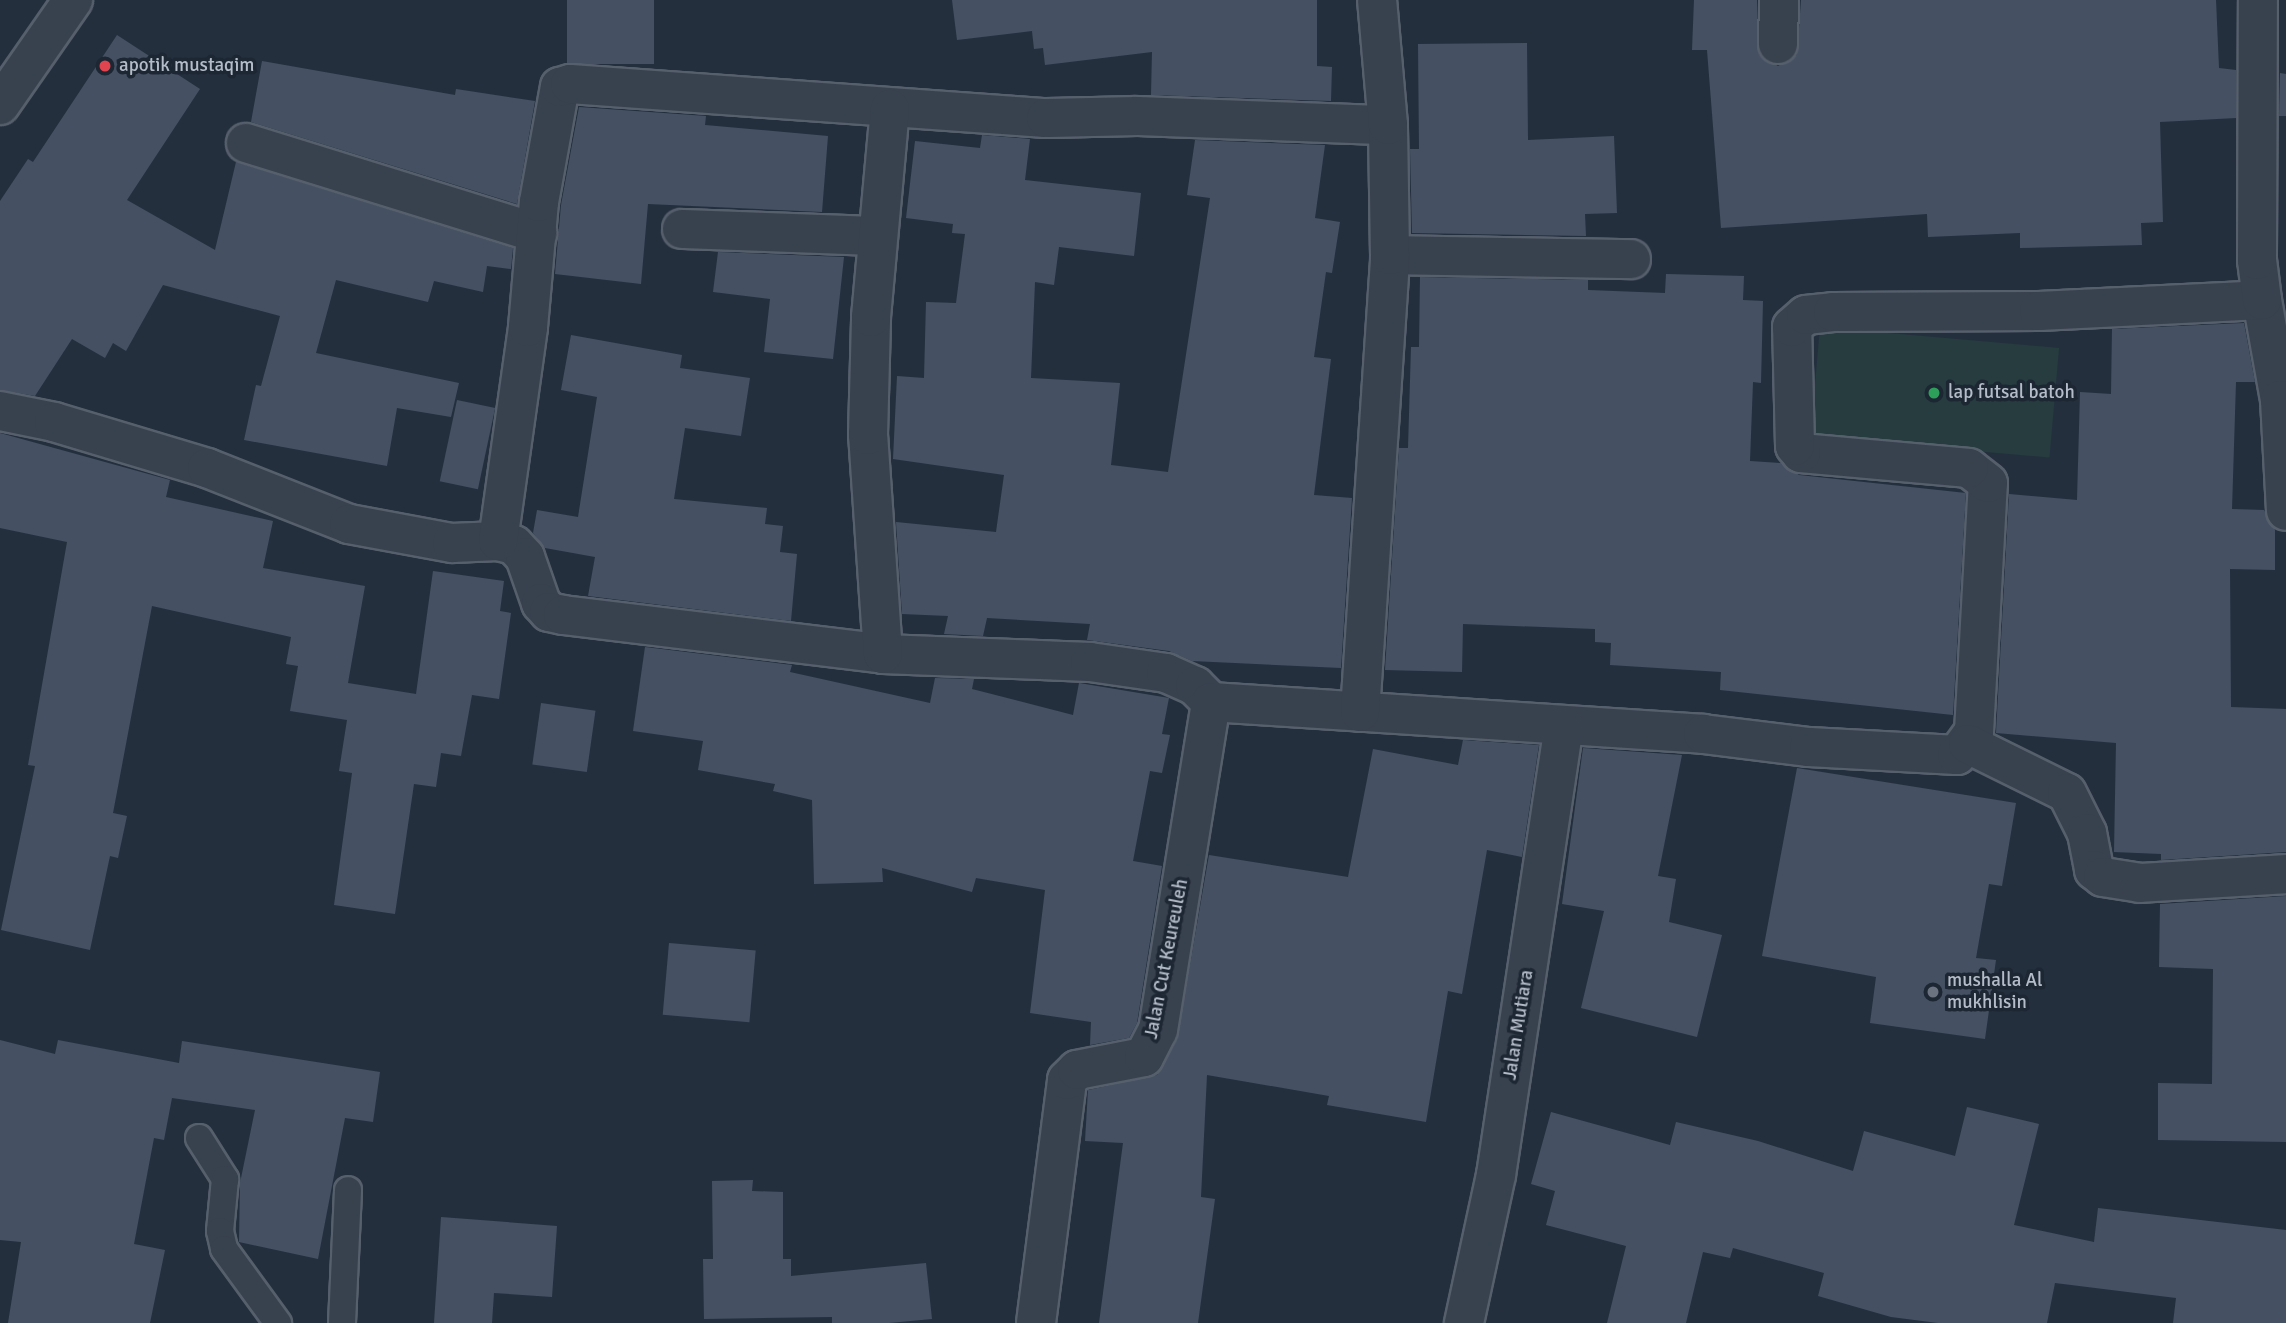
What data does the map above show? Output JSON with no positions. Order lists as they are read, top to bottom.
{
  "streets": {
    "street": ["Jalan Cut Keureuleh", "Jalan Mutiara"]
  },
  "places": ["apotik mustaqim", "lap futsal batoh", "mushalla Al mukhlisin"]
}
